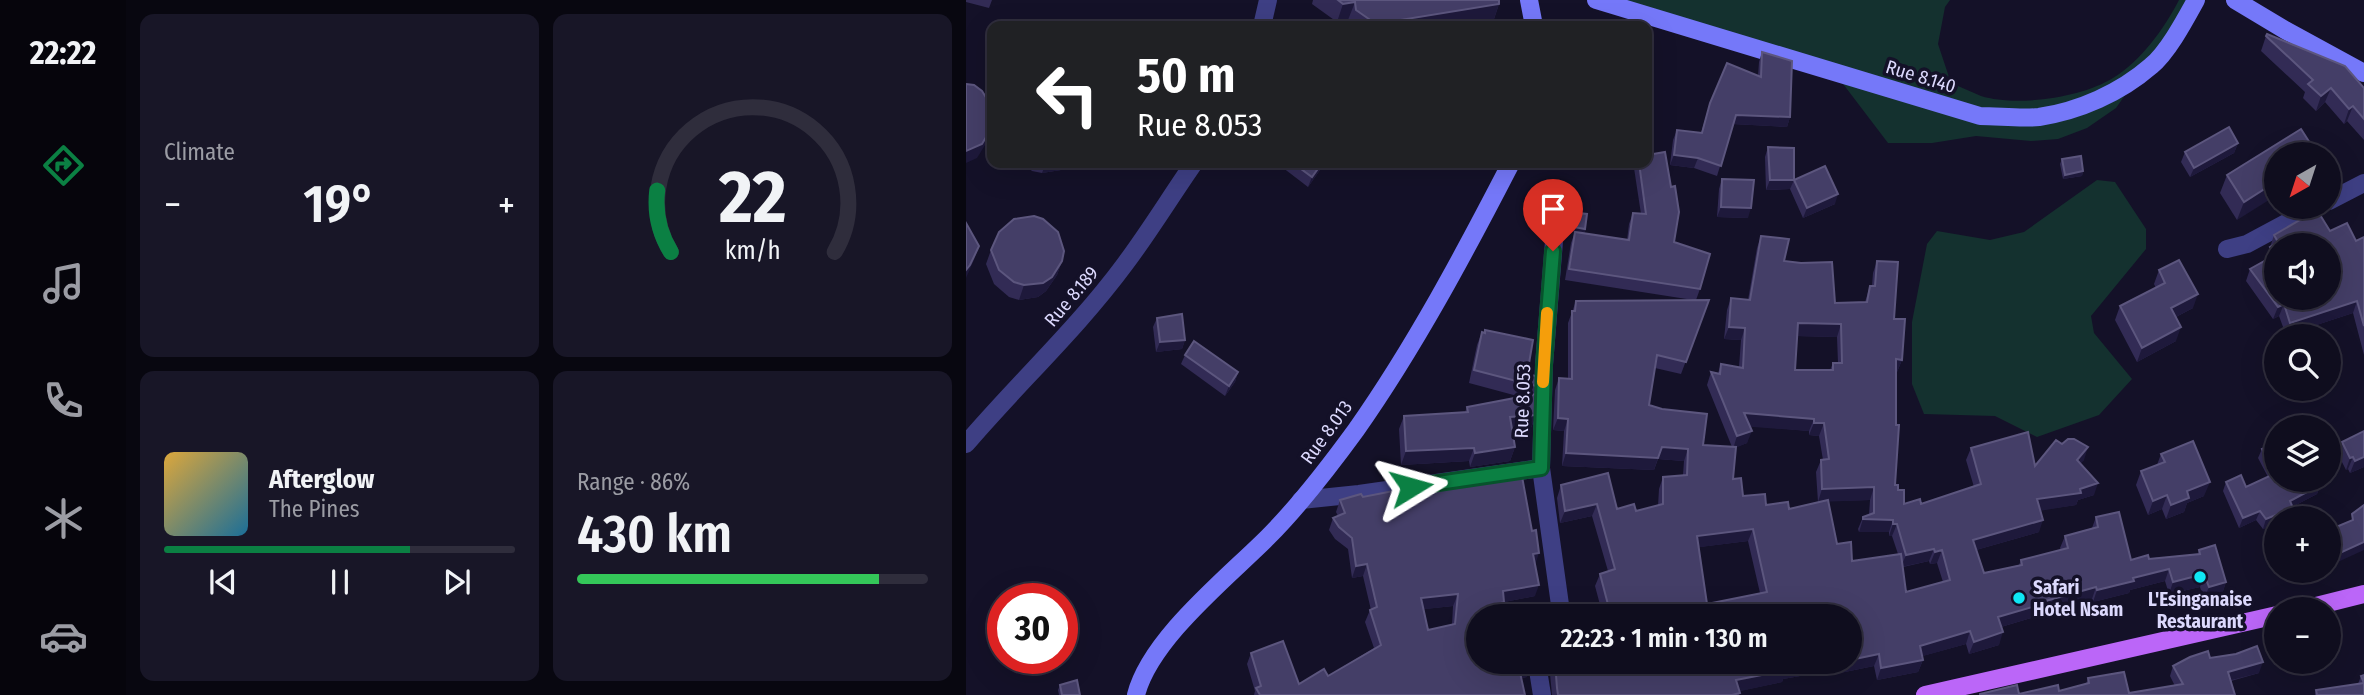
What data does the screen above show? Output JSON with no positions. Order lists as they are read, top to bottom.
{
  "streets": {
    "street": [
      "Rue 8.140",
      "Rue 8.189",
      "Rue 8.053",
      "Rue 8.013"
    ]
  },
  "places": ["L'Esinganaise Restaurant", "Safari Hotel Nsam"],
  "north": "bottom left",
  "page": {
    "tabs": "22:22",
    "tile": [
      "Climate",
      ["Range · 86%", "430 km"]
    ],
    "turn": ["50 m", "Rue 8.053"],
    "map_buttons": ["+", "−"],
    "heat": ["−", "19°", "+"],
    "song": ["Afterglow", "The Pines"],
    "limit": "30",
    "trip": "22:23 · 1 min · 130 m",
    "gauge": ["22", "km/h"]
  }
}
